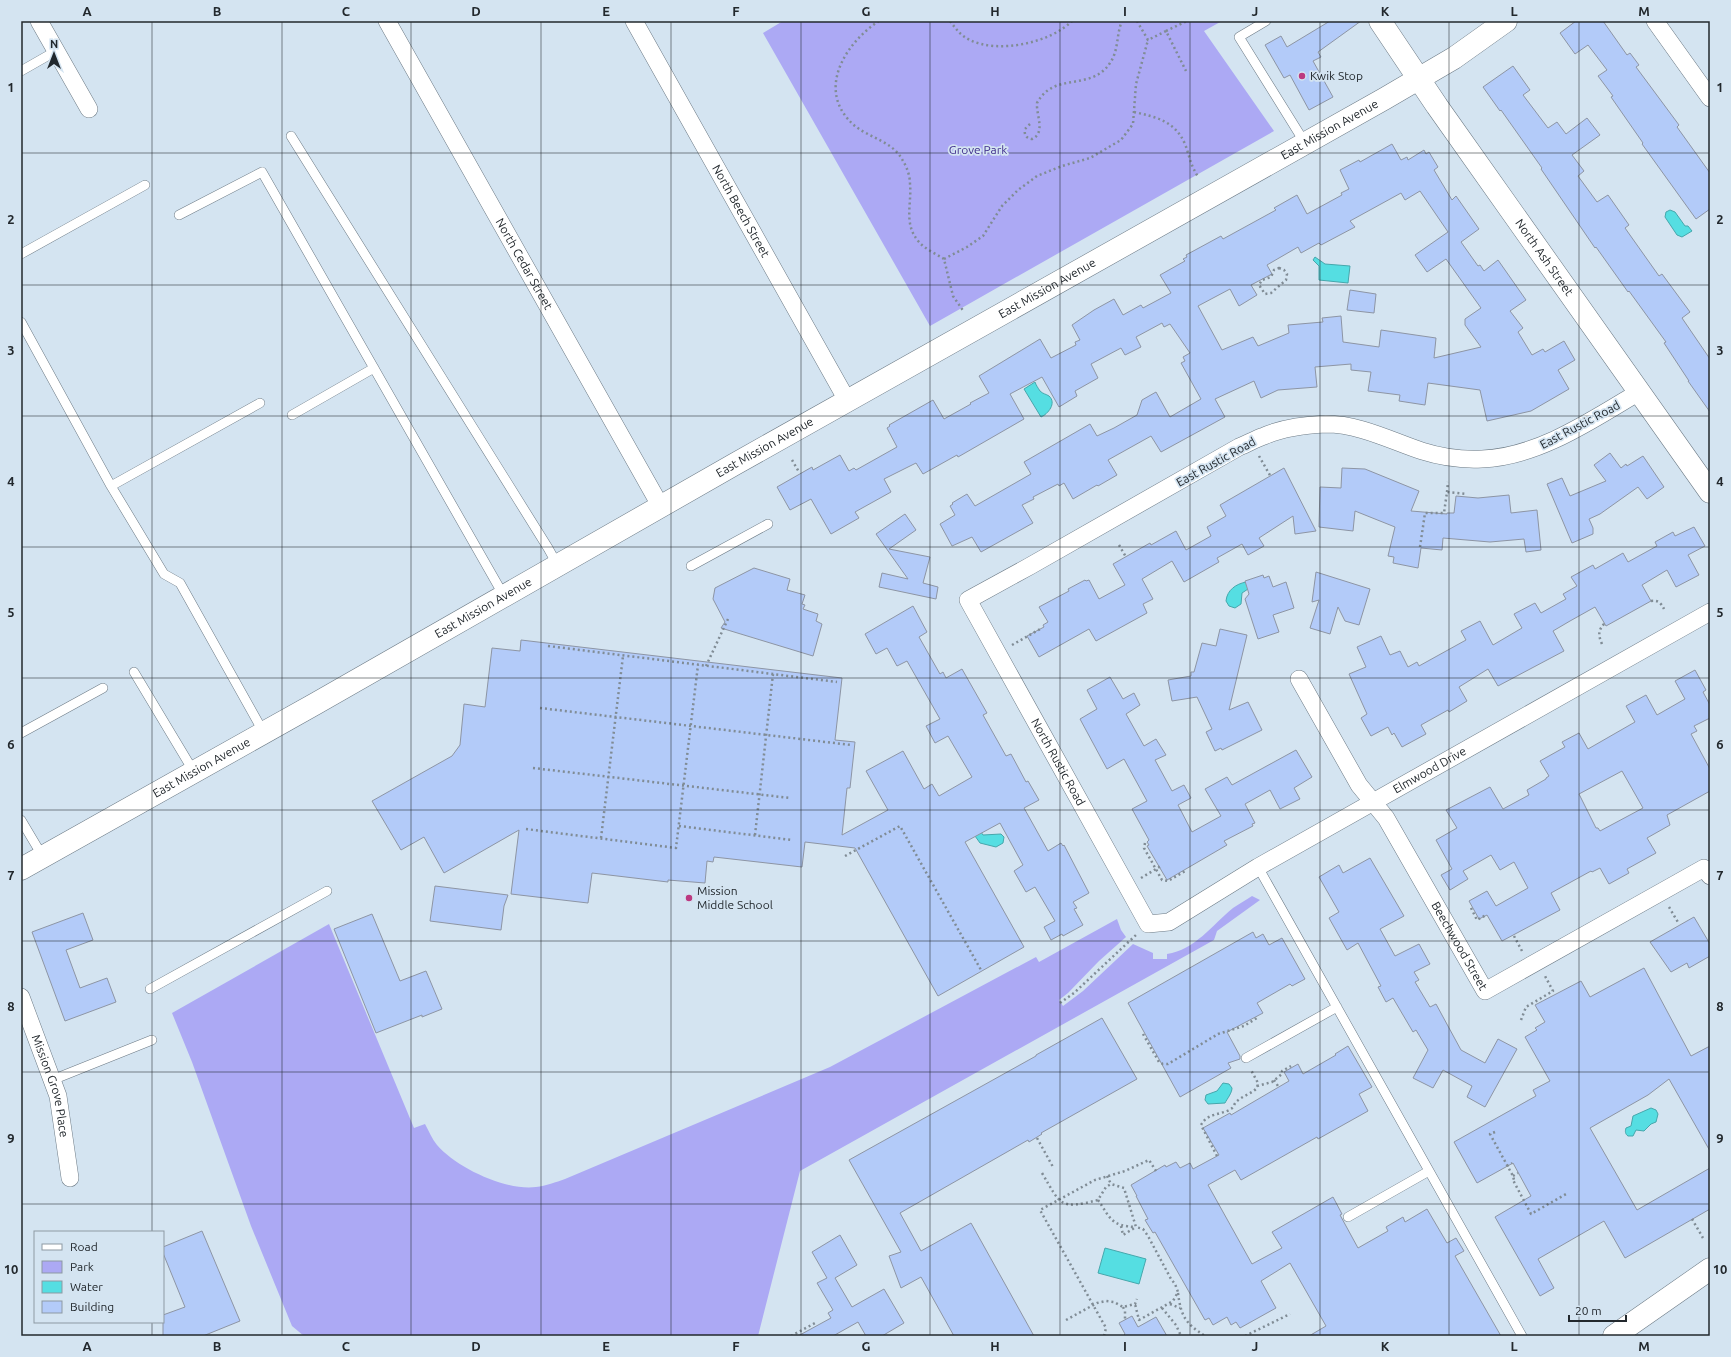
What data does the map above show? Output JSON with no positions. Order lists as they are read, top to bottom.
{
  "streets": {
    "main road": ["East Mission Avenue", "North Ash Street"],
    "street": [
      "North Beech Street",
      "North Cedar Street",
      "East Rustic Road",
      "North Rustic Road",
      "Elmwood Drive",
      "Beechwood Street",
      "Mission Grove Place"
    ]
  },
  "crossings": [
    ["East Mission Avenue", "North Beech Street"],
    ["East Mission Avenue", "North Ash Street"],
    ["East Mission Avenue", "North Cedar Street"],
    ["North Ash Street", "East Rustic Road"],
    ["East Rustic Road", "North Rustic Road"],
    ["North Rustic Road", "Elmwood Drive"],
    ["Elmwood Drive", "Beechwood Street"]
  ],
  "parks": ["Grove Park"],
  "places": ["Kwik Stop", "Mission Middle School"],
  "legend": [
    "Road",
    "Park",
    "Water",
    "Building"
  ],
  "scale_bar": "20 m",
  "north": "top",
  "grid": {
    "columns": [
      "A",
      "B",
      "C",
      "D",
      "E",
      "F",
      "G",
      "H",
      "I",
      "J",
      "K",
      "L",
      "M"
    ],
    "rows": [
      "1",
      "2",
      "3",
      "4",
      "5",
      "6",
      "7",
      "8",
      "9",
      "10"
    ]
  }
}
